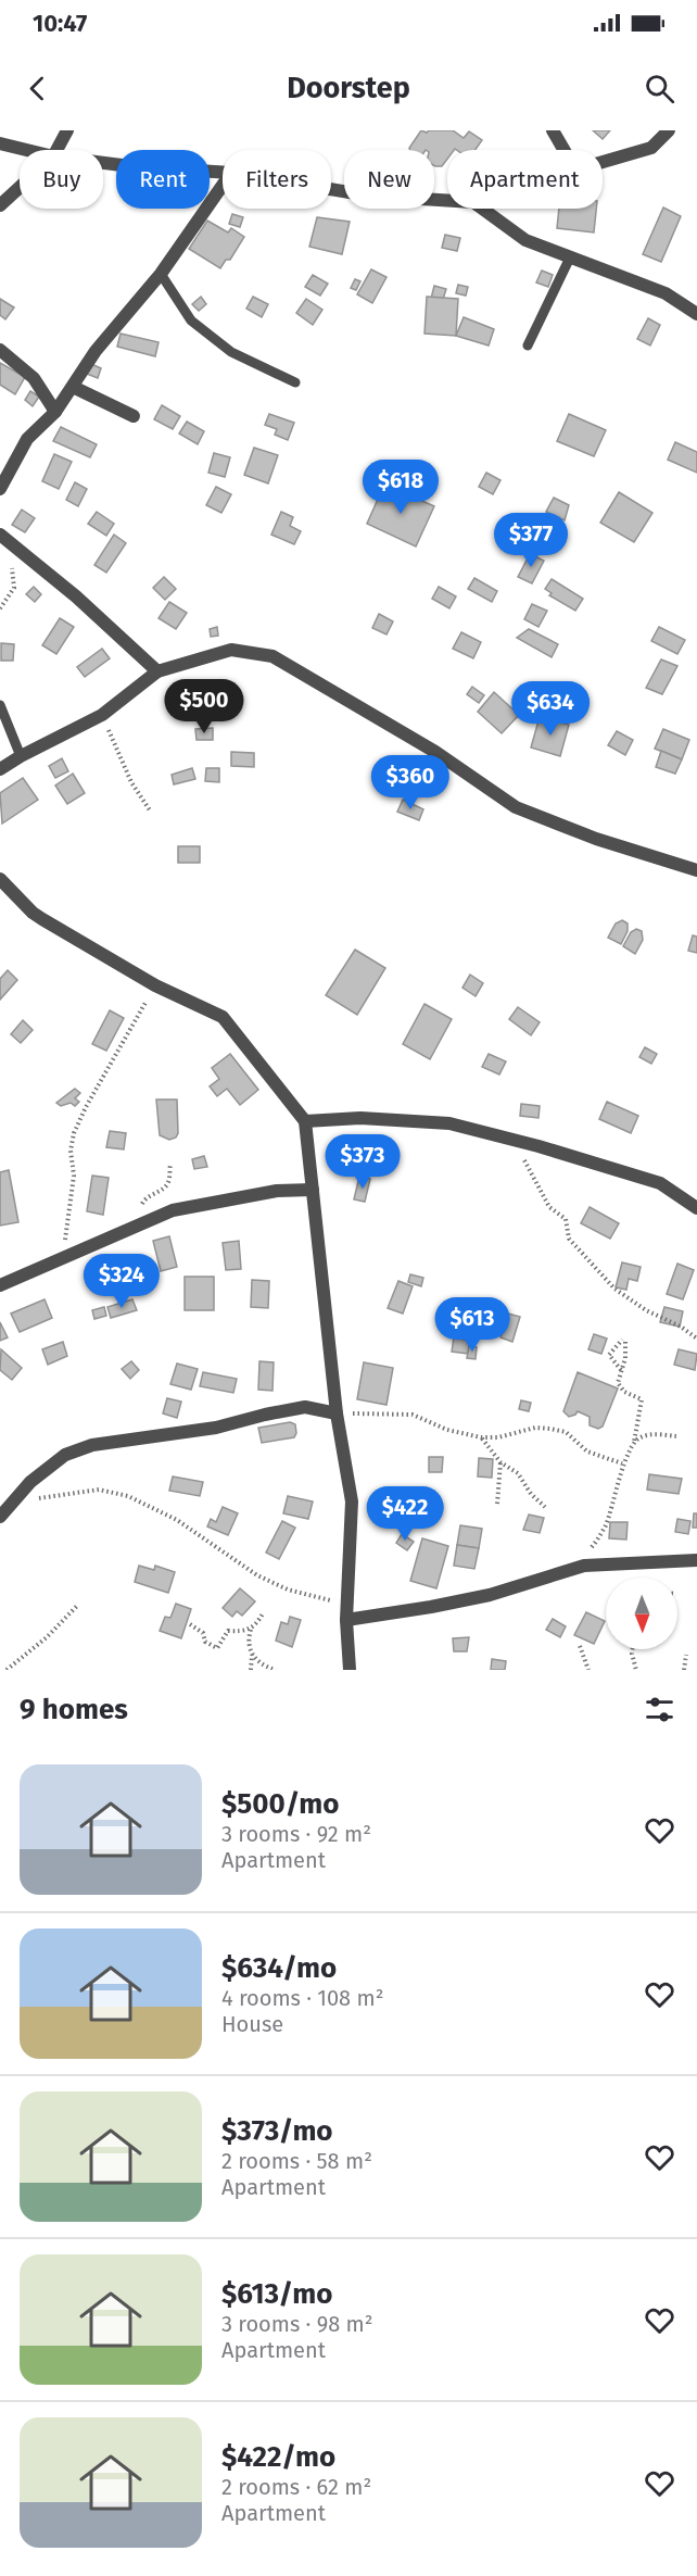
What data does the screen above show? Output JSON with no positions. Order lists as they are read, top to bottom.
{
  "north": "bottom",
  "page": {
    "status": "10:47",
    "header": "Doorstep",
    "chip": [
      "Buy",
      "Rent",
      "Filters",
      "New",
      "Apartment"
    ],
    "price": [
      "$618",
      "$377",
      "$500",
      "$634",
      "$360",
      "$373",
      "$324",
      "$613",
      "$422"
    ],
    "heading": "9 homes",
    "list": [
      {
        "name": "$500/mo",
        "note": "3 rooms · 92 m² · Apartment"
      },
      {
        "name": "$634/mo",
        "note": "4 rooms · 108 m² · House"
      },
      {
        "name": "$373/mo",
        "note": "2 rooms · 58 m² · Apartment"
      },
      {
        "name": "$613/mo",
        "note": "3 rooms · 98 m² · Apartment"
      },
      {
        "name": "$422/mo",
        "note": "2 rooms · 62 m² · Apartment"
      }
    ]
  }
}
